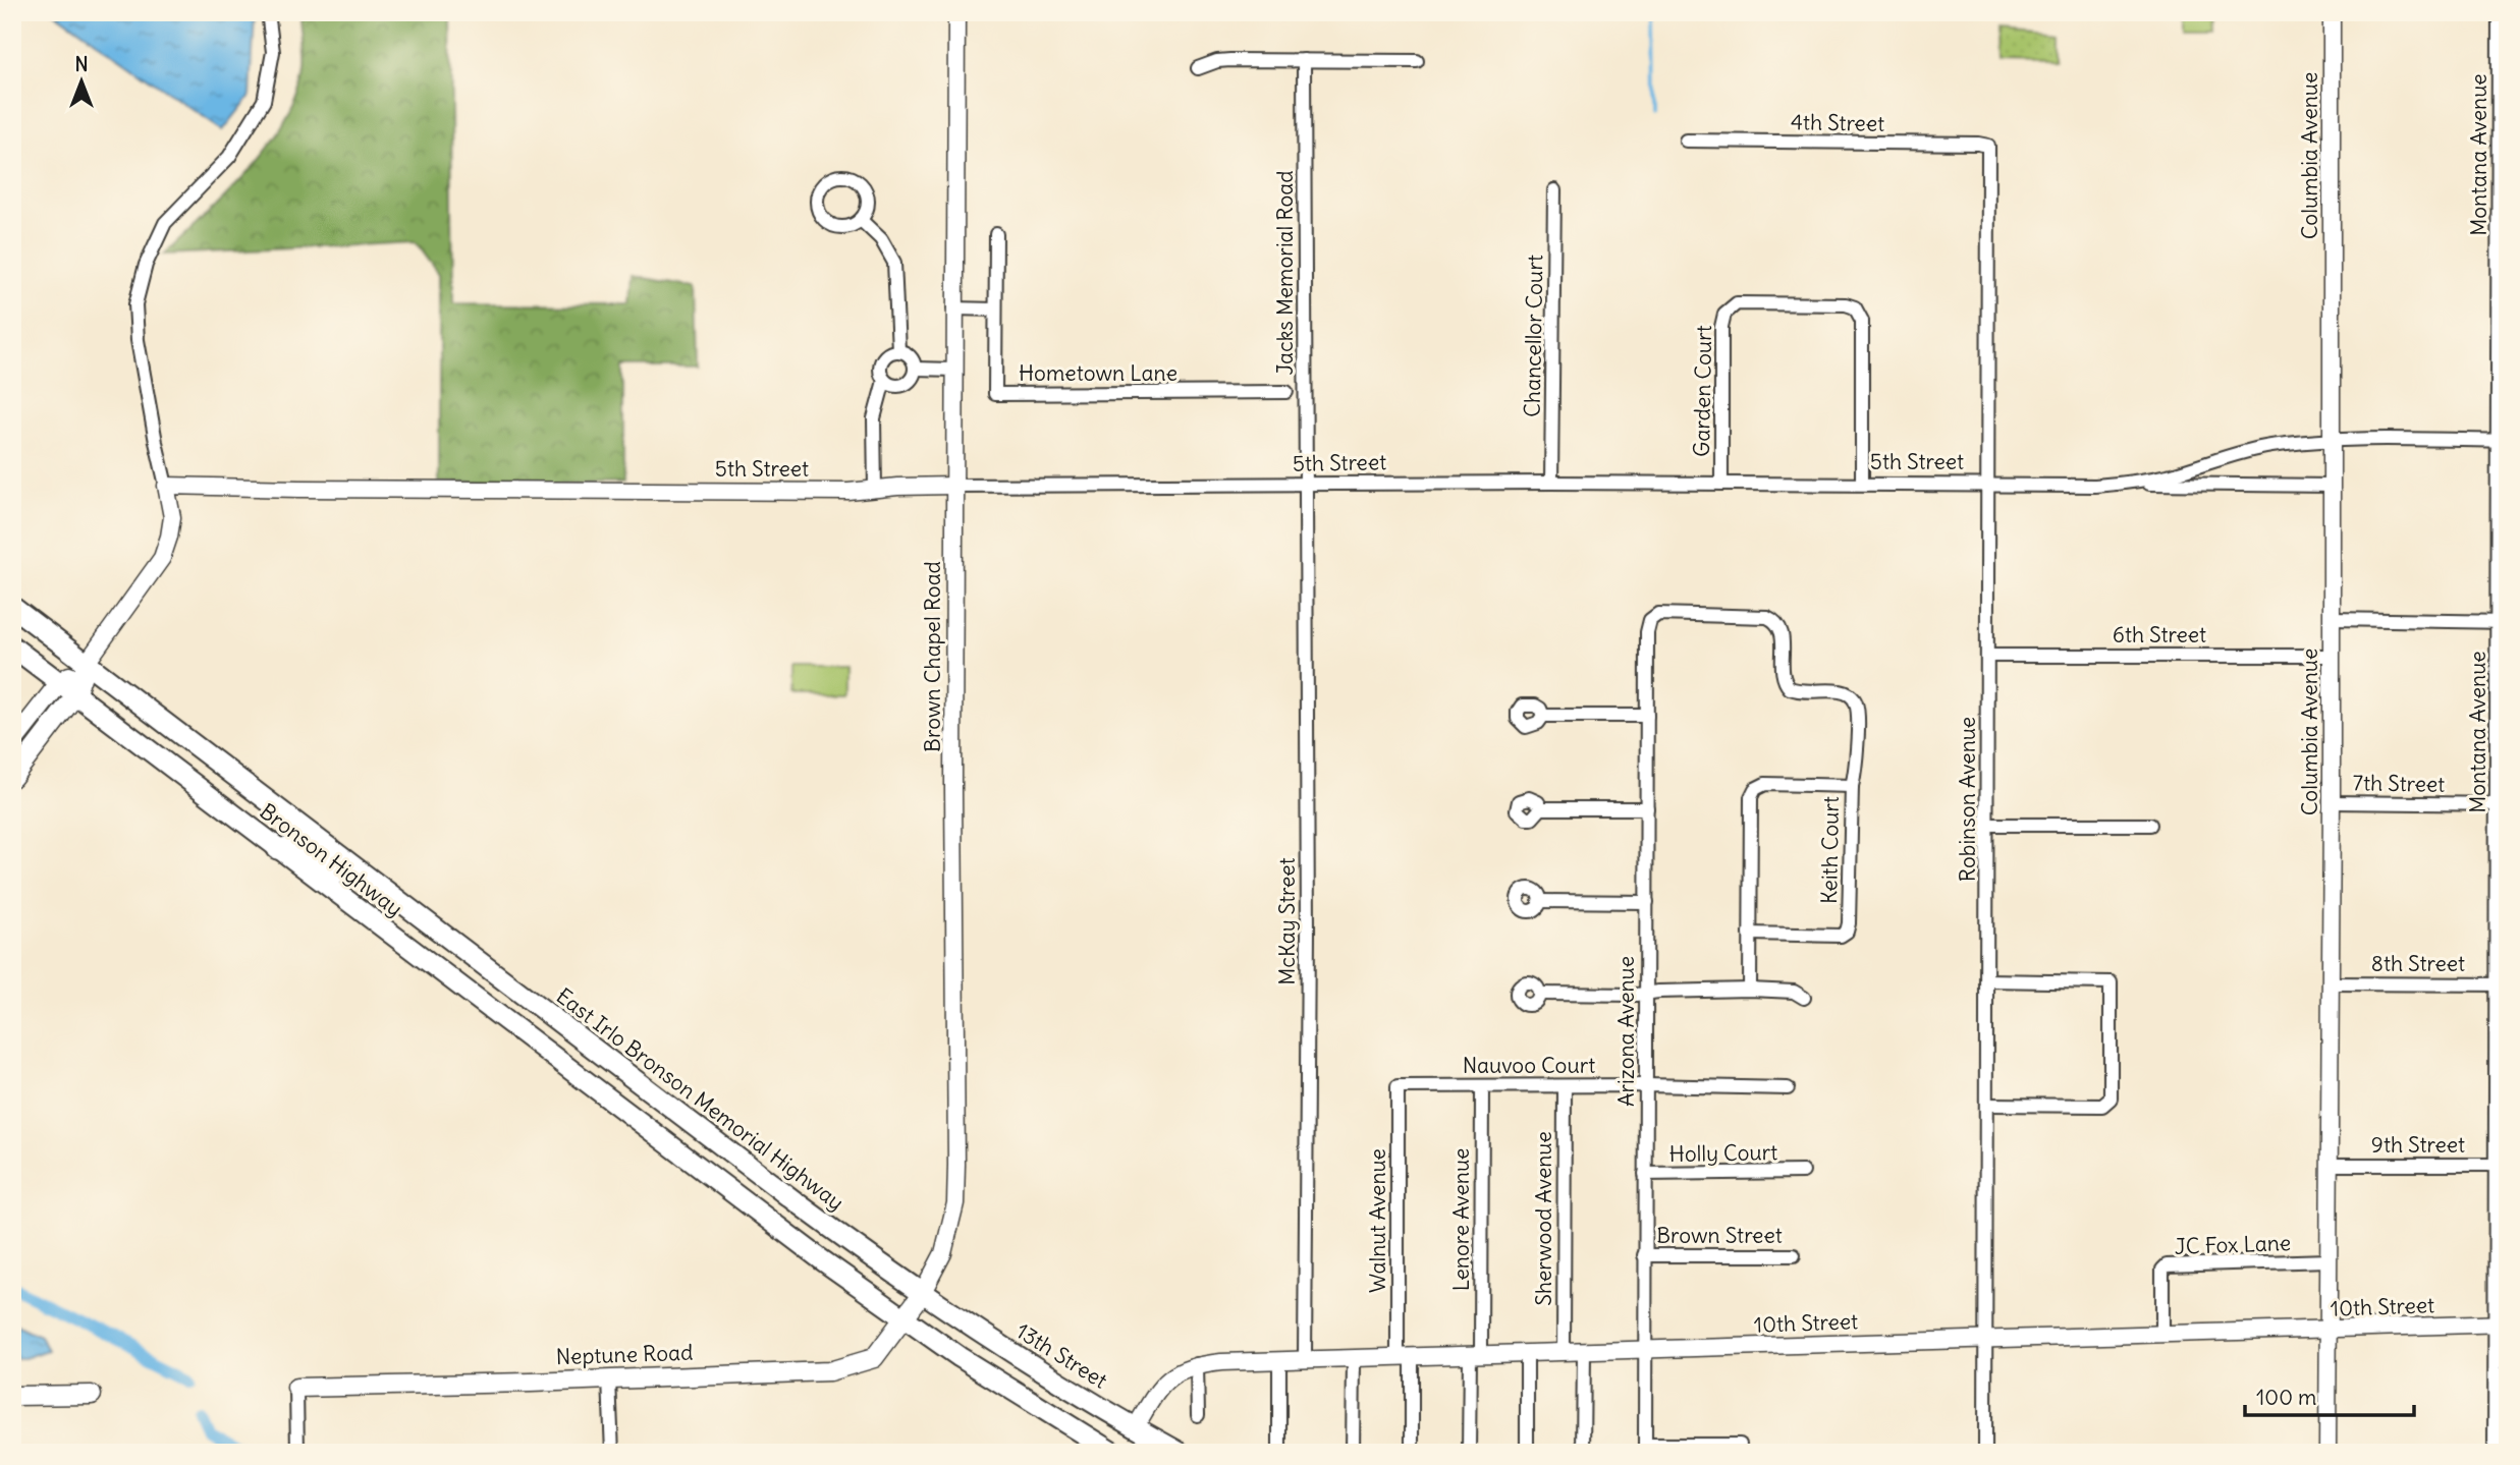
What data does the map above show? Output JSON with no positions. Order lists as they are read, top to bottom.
{
  "streets": {
    "highway": ["Bronson Highway", "East Irlo Bronson Memorial Highway", "13th Street"],
    "main road": ["Neptune Road"],
    "street": [
      "4th Street",
      "Montana Avenue",
      "Columbia Avenue",
      "Jacks Memorial Road",
      "Chancellor Court",
      "Hometown Lane",
      "Garden Court",
      "5th Street",
      "6th Street",
      "Brown Chapel Road",
      "7th Street",
      "Robinson Avenue",
      "Keith Court",
      "McKay Street",
      "8th Street",
      "Arizona Avenue",
      "Nauvoo Court",
      "9th Street",
      "Holly Court",
      "Sherwood Avenue",
      "Lenore Avenue",
      "Walnut Avenue",
      "Brown Street",
      "JC Fox Lane",
      "10th Street"
    ]
  },
  "crossings": [
    ["4th Street", "Robinson Avenue"],
    ["Montana Avenue", "5th Street"],
    ["Montana Avenue", "7th Street"],
    ["Montana Avenue", "8th Street"],
    ["Montana Avenue", "9th Street"],
    ["Montana Avenue", "10th Street"],
    ["Columbia Avenue", "5th Street"],
    ["Columbia Avenue", "6th Street"],
    ["Columbia Avenue", "7th Street"],
    ["Columbia Avenue", "8th Street"],
    ["Columbia Avenue", "9th Street"],
    ["Columbia Avenue", "JC Fox Lane"],
    ["Columbia Avenue", "10th Street"],
    ["Jacks Memorial Road", "5th Street"],
    ["Jacks Memorial Road", "McKay Street"],
    ["Chancellor Court", "5th Street"],
    ["Garden Court", "5th Street"],
    ["5th Street", "Brown Chapel Road"],
    ["5th Street", "Robinson Avenue"],
    ["5th Street", "McKay Street"],
    ["6th Street", "Robinson Avenue"],
    ["Brown Chapel Road", "East Irlo Bronson Memorial Highway"],
    ["Brown Chapel Road", "Neptune Road"],
    ["Brown Chapel Road", "13th Street"],
    ["Robinson Avenue", "10th Street"],
    ["Keith Court", "Arizona Avenue"],
    ["Bronson Highway", "East Irlo Bronson Memorial Highway"],
    ["Bronson Highway", "Neptune Road"],
    ["McKay Street", "10th Street"],
    ["Arizona Avenue", "Nauvoo Court"],
    ["Arizona Avenue", "Holly Court"],
    ["Arizona Avenue", "Brown Street"],
    ["Arizona Avenue", "10th Street"],
    ["Nauvoo Court", "Sherwood Avenue"],
    ["Nauvoo Court", "Lenore Avenue"],
    ["Nauvoo Court", "Walnut Avenue"],
    ["East Irlo Bronson Memorial Highway", "Neptune Road"],
    ["East Irlo Bronson Memorial Highway", "13th Street"],
    ["Sherwood Avenue", "10th Street"],
    ["Lenore Avenue", "10th Street"],
    ["Walnut Avenue", "10th Street"],
    ["JC Fox Lane", "10th Street"],
    ["10th Street", "13th Street"],
    ["Neptune Road", "13th Street"]
  ],
  "scale_bar": "100 m",
  "north": "top"
}
